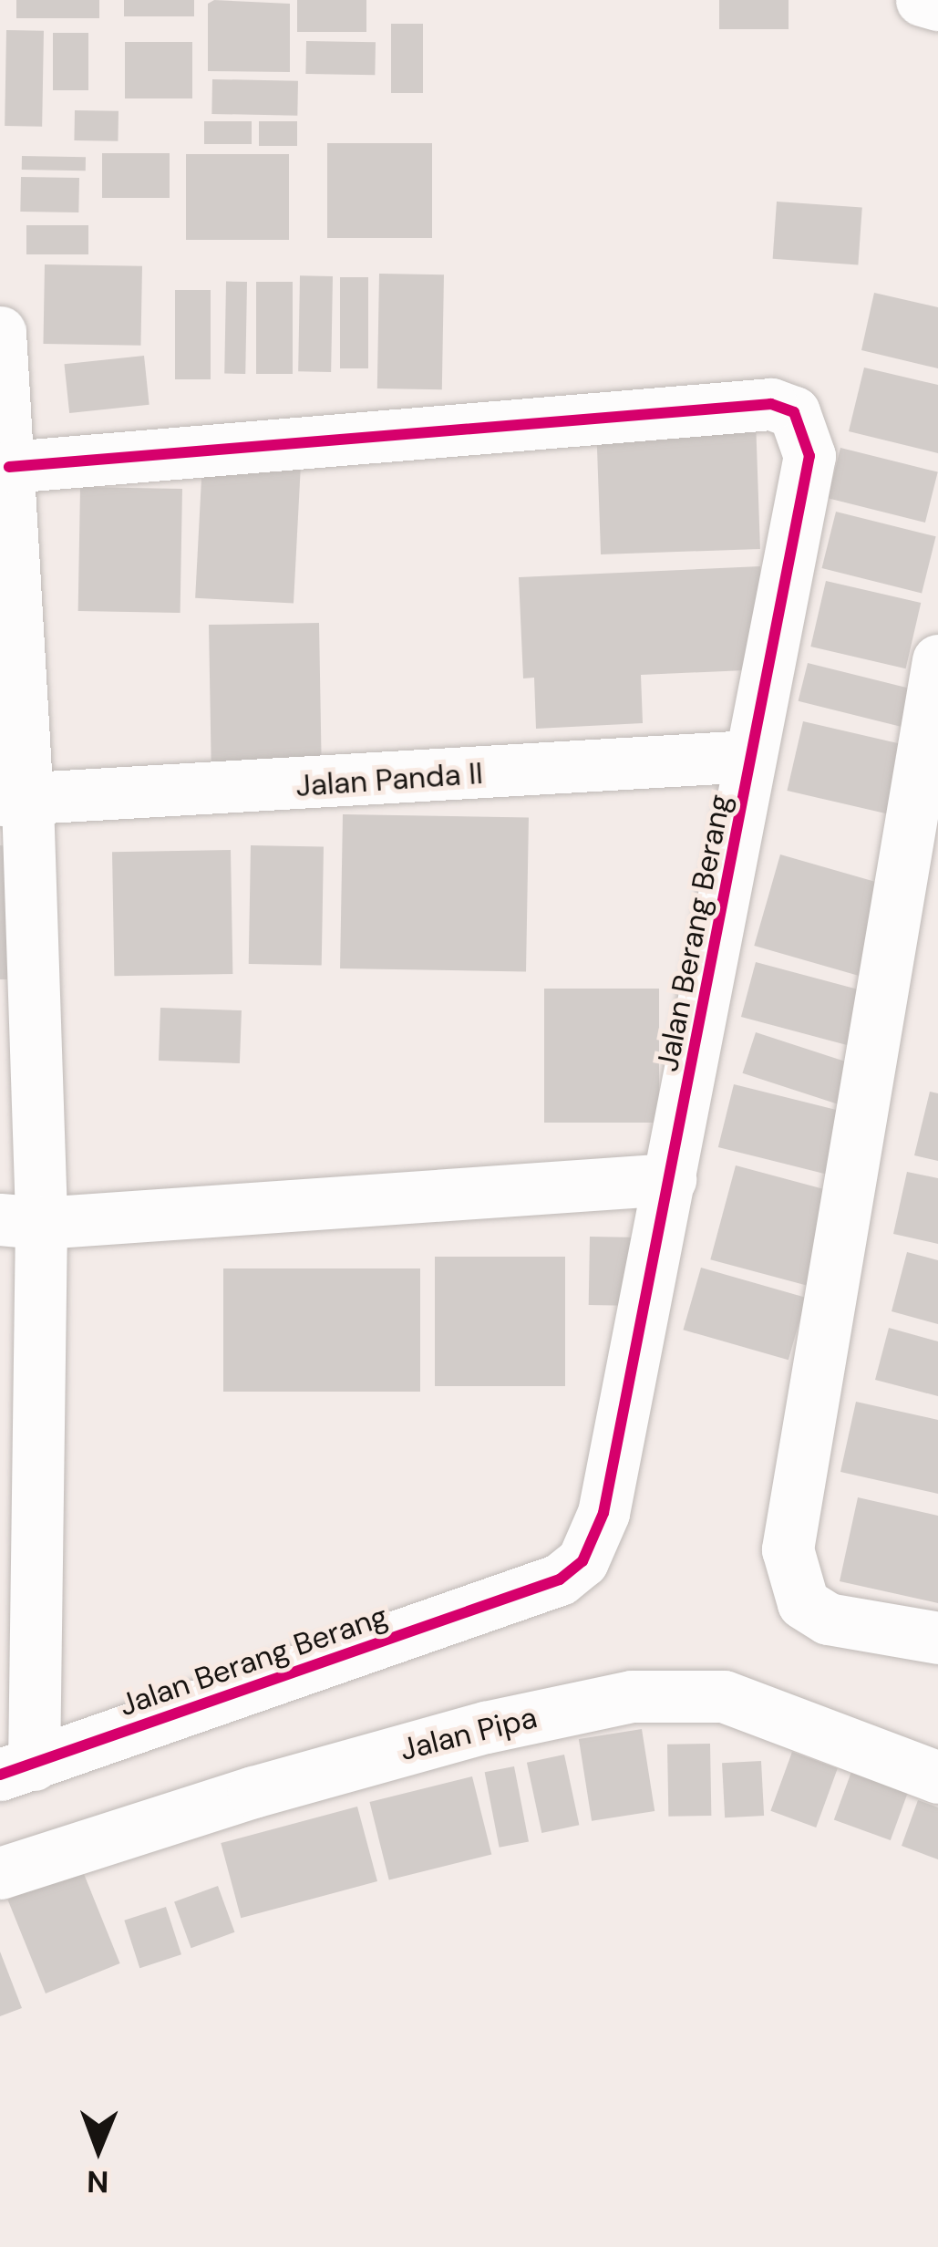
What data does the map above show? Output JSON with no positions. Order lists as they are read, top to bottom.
{
  "streets": {
    "street": ["Jalan Panda II", "Jalan Berang Berang", "Jalan Pipa"]
  },
  "crossings": [
    ["Jalan Panda II", "Jalan Berang Berang"]
  ],
  "north": "bottom"
}
